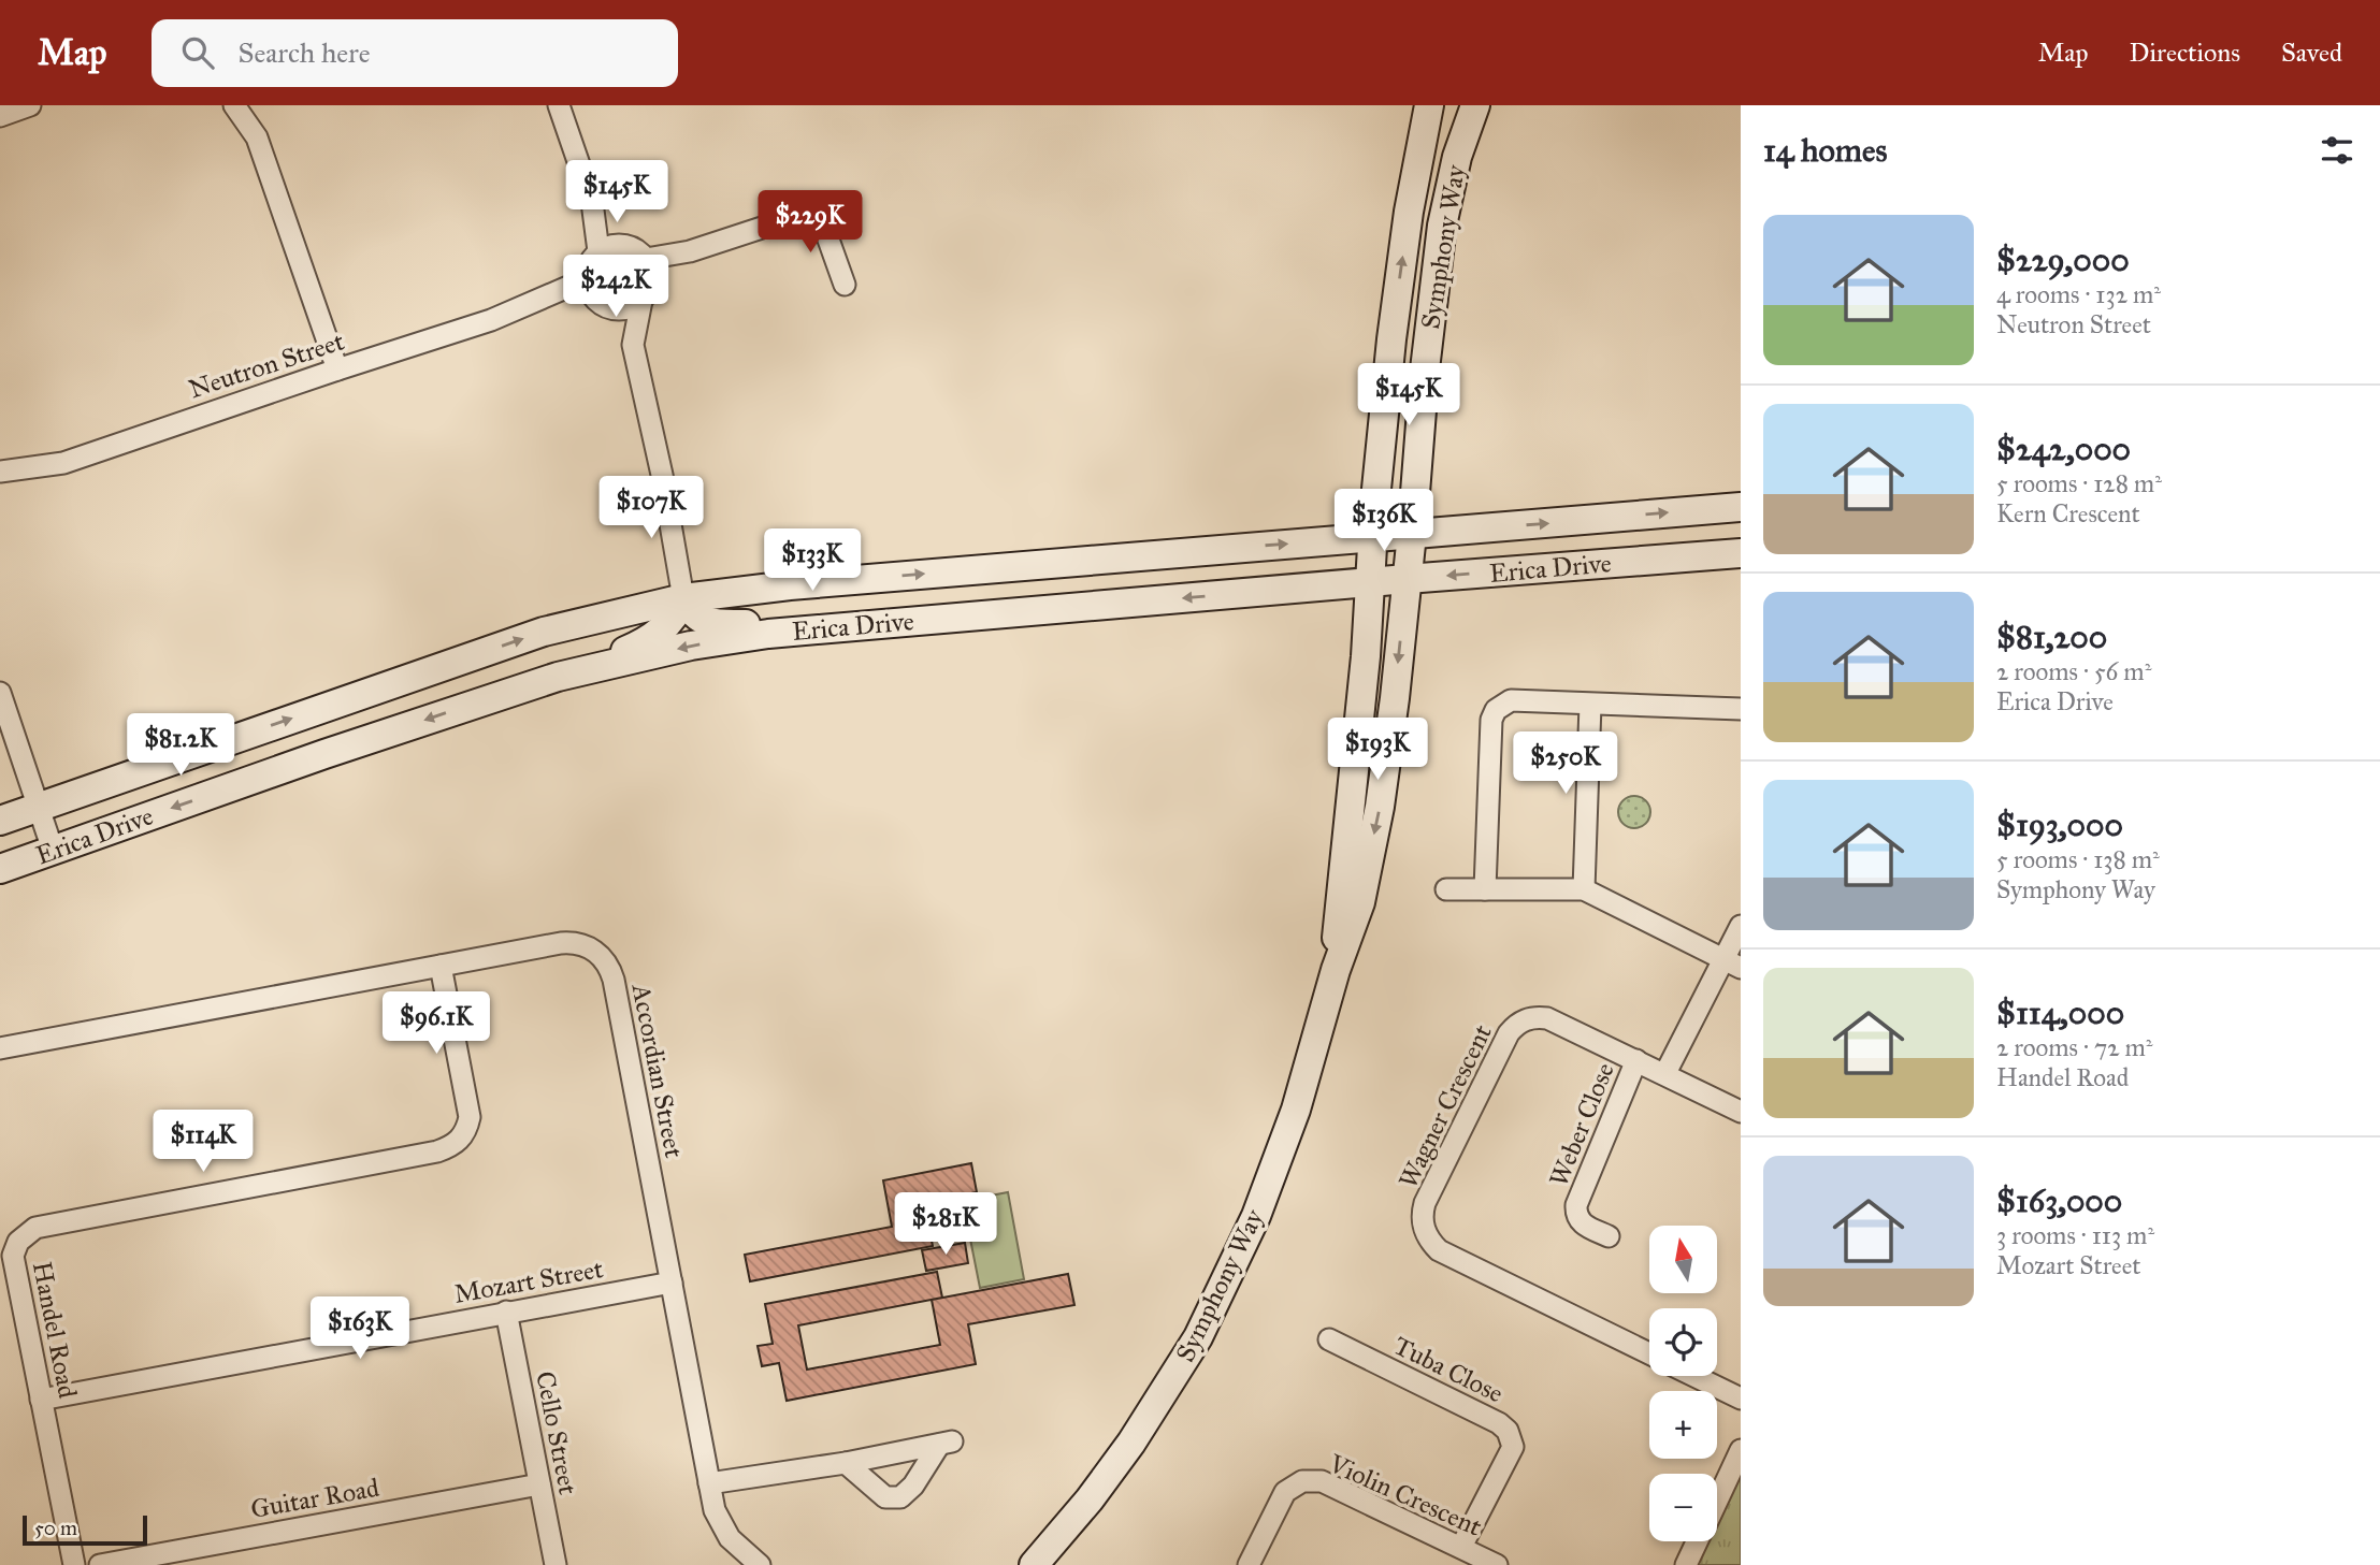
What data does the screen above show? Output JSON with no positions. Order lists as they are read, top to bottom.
{
  "streets": {
    "main road": ["Symphony Way", "Erica Drive"],
    "street": [
      "Neutron Street",
      "Accordian Street",
      "Wagner Crescent",
      "Weber Close",
      "Mozart Street",
      "Handel Road",
      "Tuba Close",
      "Cello Street",
      "Violin Crescent",
      "Guitar Road"
    ]
  },
  "crossings": [
    ["Symphony Way", "Erica Drive"],
    ["Accordian Street", "Mozart Street"],
    ["Accordian Street", "Handel Road"],
    ["Wagner Crescent", "Weber Close"],
    ["Mozart Street", "Handel Road"],
    ["Mozart Street", "Cello Street"],
    ["Tuba Close", "Violin Crescent"],
    ["Cello Street", "Guitar Road"]
  ],
  "scale_bar": "50 m",
  "north": "top",
  "page": {
    "header": "Map",
    "search": "Search here",
    "nav": ["Map", "Directions", "Saved"],
    "heading": "14 homes",
    "price": [
      "$145K",
      "$229K",
      "$242K",
      "$145K",
      "$107K",
      "$136K",
      "$133K",
      "$81.2K",
      "$193K",
      "$250K",
      "$96.1K",
      "$114K",
      "$281K",
      "$163K"
    ],
    "list": [
      {
        "name": "$229,000",
        "note": "4 rooms · 132 m² · Neutron Street"
      },
      {
        "name": "$242,000",
        "note": "5 rooms · 128 m² · Kern Crescent"
      },
      {
        "name": "$81,200",
        "note": "2 rooms · 56 m² · Erica Drive"
      },
      {
        "name": "$193,000",
        "note": "5 rooms · 138 m² · Symphony Way"
      },
      {
        "name": "$114,000",
        "note": "2 rooms · 72 m² · Handel Road"
      },
      {
        "name": "$163,000",
        "note": "3 rooms · 113 m² · Mozart Street"
      }
    ],
    "map_buttons": ["+", "−"],
    "scale": "50 m"
  }
}
